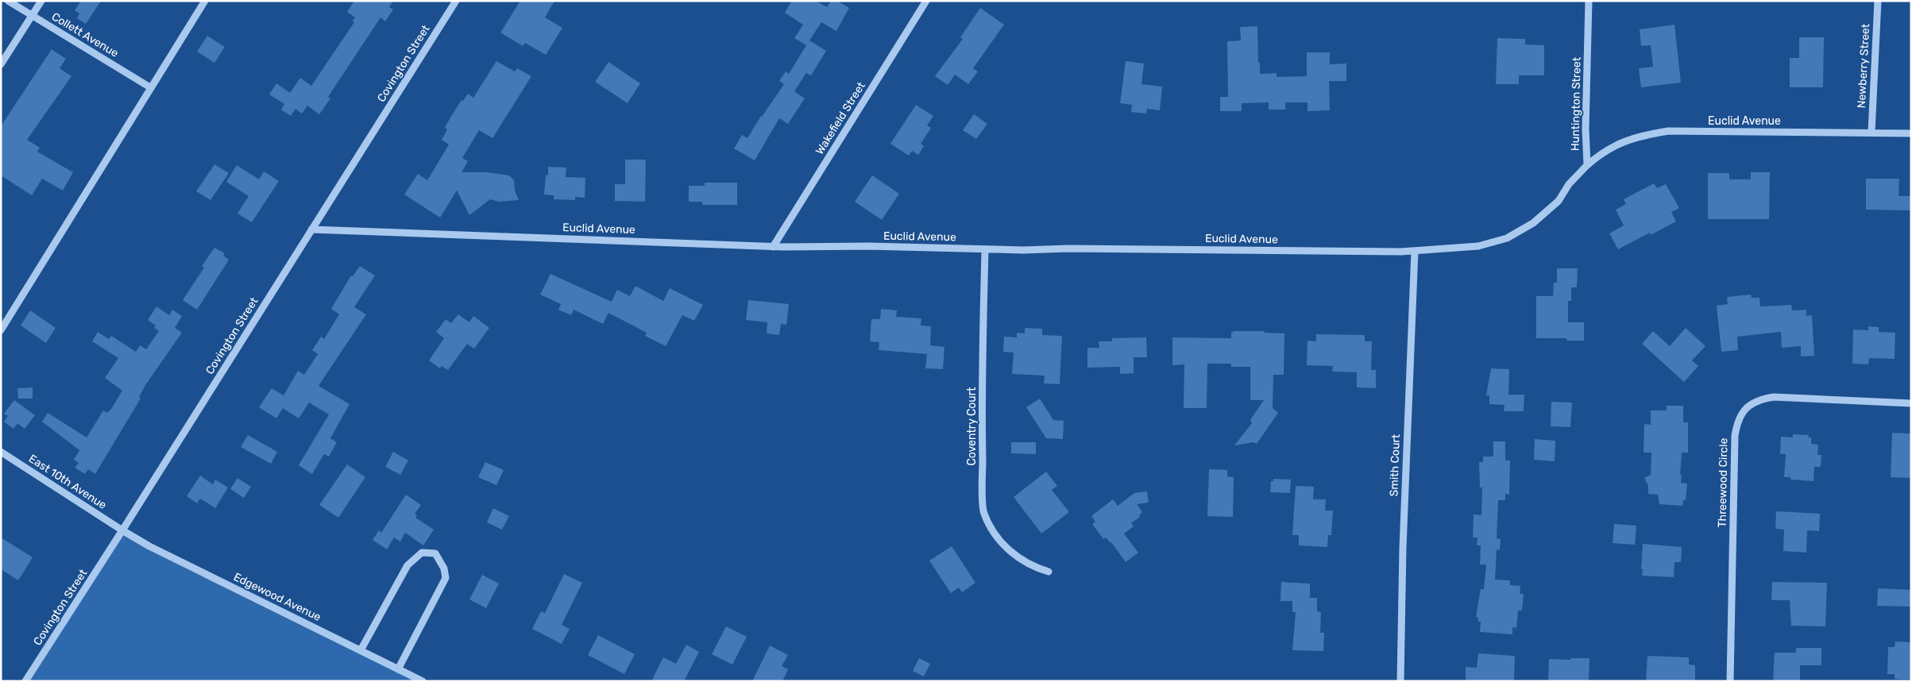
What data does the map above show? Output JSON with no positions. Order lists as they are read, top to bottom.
{
  "streets": {
    "street": [
      "Collett Avenue",
      "Covington Street",
      "Newberry Street",
      "Huntington Street",
      "Wakefield Street",
      "Euclid Avenue",
      "Coventry Court",
      "Smith Court",
      "East 10th Avenue",
      "Threewood Circle",
      "Edgewood Avenue"
    ]
  },
  "crossings": [
    ["Covington Street", "Euclid Avenue"],
    ["Covington Street", "East 10th Avenue"],
    ["Covington Street", "Edgewood Avenue"],
    ["Newberry Street", "Euclid Avenue"],
    ["Huntington Street", "Euclid Avenue"],
    ["Wakefield Street", "Euclid Avenue"],
    ["Euclid Avenue", "Coventry Court"],
    ["Euclid Avenue", "Smith Court"],
    ["East 10th Avenue", "Edgewood Avenue"]
  ]
}
